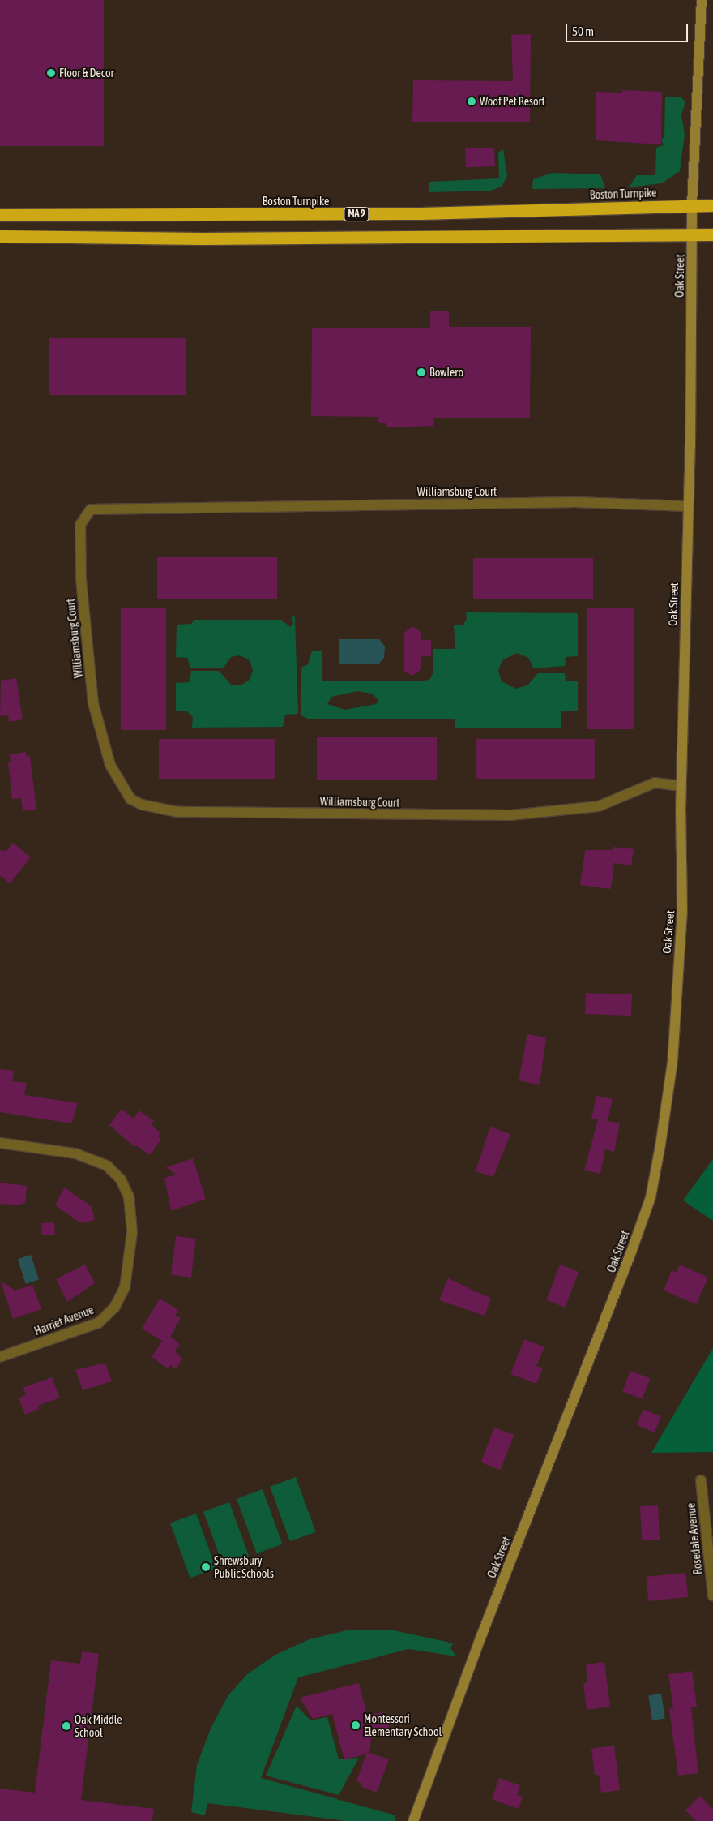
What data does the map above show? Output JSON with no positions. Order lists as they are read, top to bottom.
{
  "streets": {
    "highway": ["Boston Turnpike", "MA 9"],
    "street": [
      "Oak Street",
      "Williamsburg Court",
      "Harriet Avenue",
      "Rosedale Avenue"
    ]
  },
  "crossings": [
    ["Boston Turnpike", "Oak Street"],
    ["MA 9", "Oak Street"],
    ["Oak Street", "Williamsburg Court"]
  ],
  "places": [
    "Floor & Decor",
    "Woof Pet Resort",
    "Bowlero",
    "Shrewsbury Public Schools",
    "Montessori Elementary School",
    "Oak Middle School"
  ],
  "scale_bar": "50 m"
}
